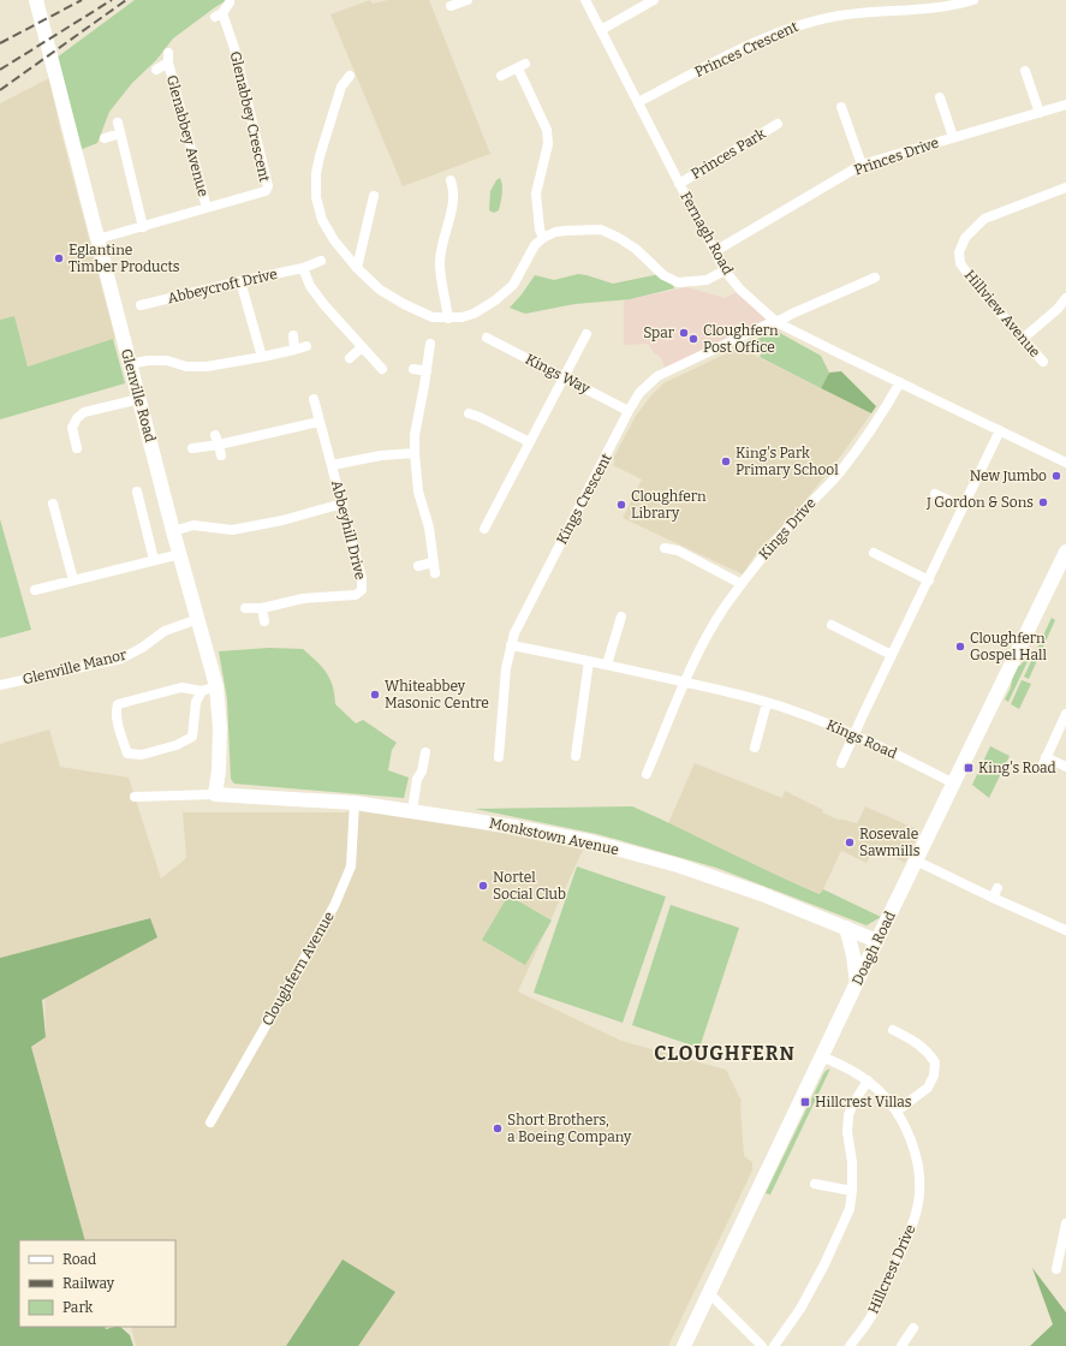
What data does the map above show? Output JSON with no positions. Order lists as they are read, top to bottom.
{
  "streets": {
    "street": [
      "Princes Crescent",
      "Glenabbey Crescent",
      "Glenabbey Avenue",
      "Princes Park",
      "Princes Drive",
      "Fernagh Road",
      "Abbeycroft Drive",
      "Hillview Avenue",
      "Kings Way",
      "Glenville Road",
      "Kings Crescent",
      "Kings Drive",
      "Abbeyhill Drive",
      "Glenville Manor",
      "Kings Road",
      "Monkstown Avenue",
      "Doagh Road",
      "Cloughfern Avenue",
      "Hillcrest Drive"
    ]
  },
  "crossings": [
    ["Princes Crescent", "Fernagh Road"],
    ["Glenabbey Crescent", "Glenabbey Avenue"],
    ["Glenabbey Crescent", "Glenville Road"],
    ["Princes Park", "Fernagh Road"],
    ["Princes Drive", "Fernagh Road"],
    ["Fernagh Road", "Kings Crescent"],
    ["Fernagh Road", "Kings Drive"],
    ["Kings Way", "Kings Crescent"],
    ["Glenville Road", "Glenville Manor"],
    ["Glenville Road", "Monkstown Avenue"],
    ["Kings Crescent", "Kings Road"],
    ["Kings Drive", "Kings Road"],
    ["Kings Road", "Doagh Road"],
    ["Monkstown Avenue", "Doagh Road"],
    ["Monkstown Avenue", "Cloughfern Avenue"],
    ["Doagh Road", "Hillcrest Drive"]
  ],
  "districts": ["CLOUGHFERN"],
  "places": {
    "other": [
      "Eglantine Timber Products",
      "Spar",
      "Cloughfern Post Office",
      "King's Park Primary School",
      "New Jumbo",
      "J Gordon & Sons",
      "Cloughfern Library",
      "Cloughfern Gospel Hall",
      "Whiteabbey Masonic Centre",
      "Rosevale Sawmills",
      "Nortel Social Club",
      "Short Brothers, a Boeing Company"
    ],
    "transit": ["King's Road", "Hillcrest Villas"]
  },
  "legend": ["Road", "Railway", "Park"]
}
